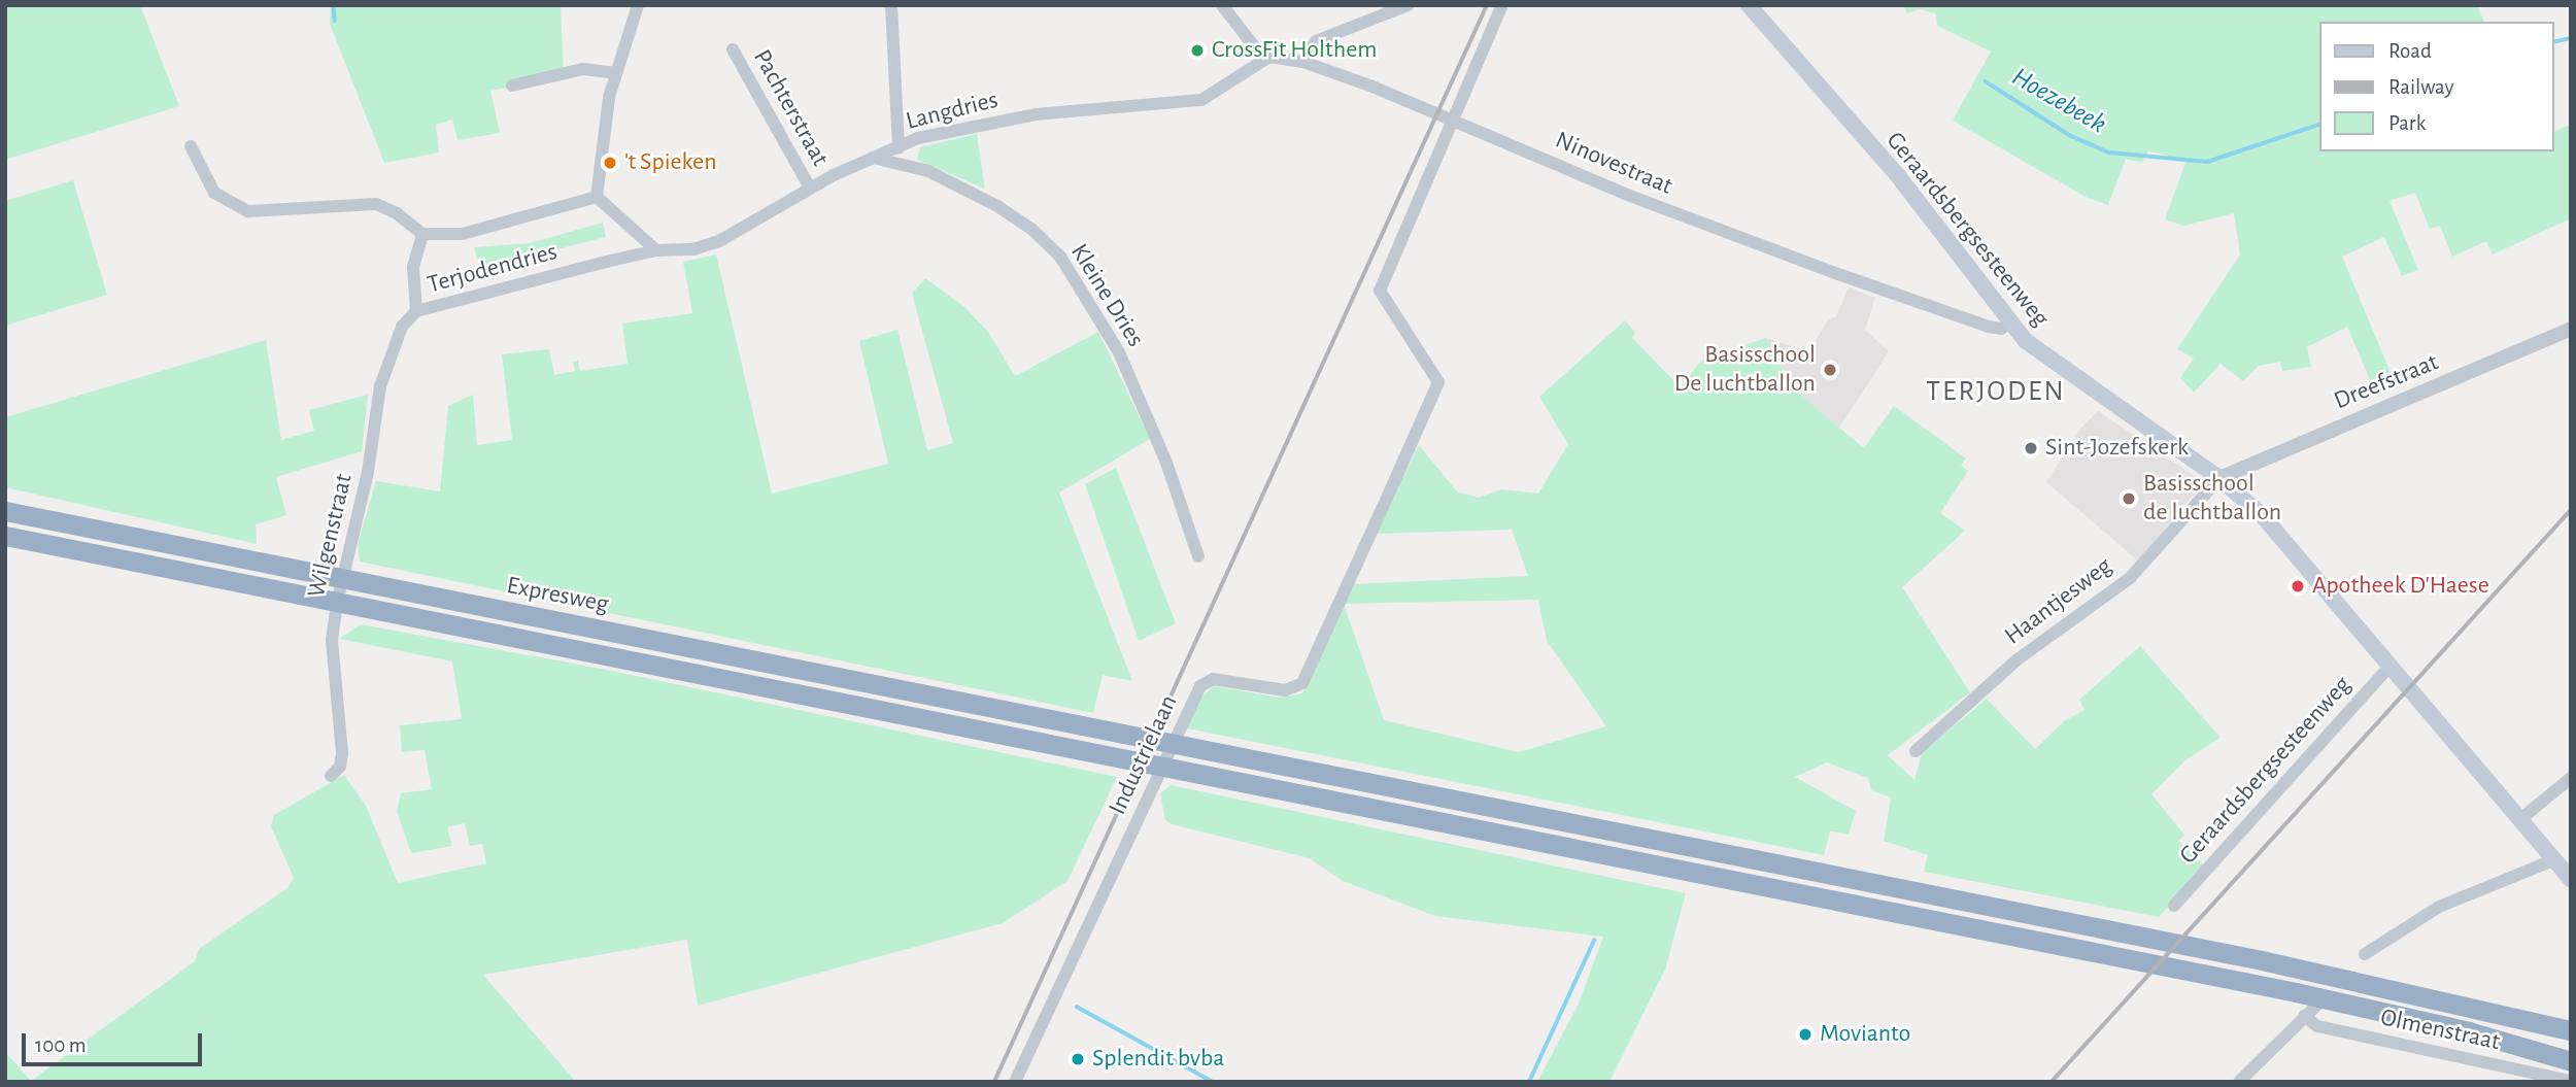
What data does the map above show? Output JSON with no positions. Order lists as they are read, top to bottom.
{
  "streets": {
    "highway": ["Expresweg"],
    "main road": ["Geraardsbergsesteenweg"],
    "street": [
      "Pachterstraat",
      "Langdries",
      "Ninovestraat",
      "Terjodendries",
      "Kleine Dries",
      "Dreefstraat",
      "Wilgenstraat",
      "Haantjesweg",
      "Industrielaan",
      "Olmenstraat"
    ]
  },
  "crossings": [
    ["Pachterstraat", "Langdries"],
    ["Langdries", "Ninovestraat"],
    ["Langdries", "Terjodendries"],
    ["Langdries", "Kleine Dries"],
    ["Ninovestraat", "Geraardsbergsesteenweg"],
    ["Ninovestraat", "Industrielaan"],
    ["Geraardsbergsesteenweg", "Dreefstraat"],
    ["Geraardsbergsesteenweg", "Haantjesweg"],
    ["Terjodendries", "Wilgenstraat"],
    ["Dreefstraat", "Haantjesweg"],
    ["Wilgenstraat", "Expresweg"]
  ],
  "districts": ["TERJODEN"],
  "water": ["Hoezebeek"],
  "places": [
    "CrossFit Holthem",
    "'t Spieken",
    "Basisschool De luchtballon",
    "Sint-Jozefskerk",
    "Basisschool de luchtballon",
    "Apotheek D'Haese",
    "Movianto",
    "Splendit bvba"
  ],
  "legend": ["Road", "Railway", "Park"],
  "scale_bar": "100 m"
}
